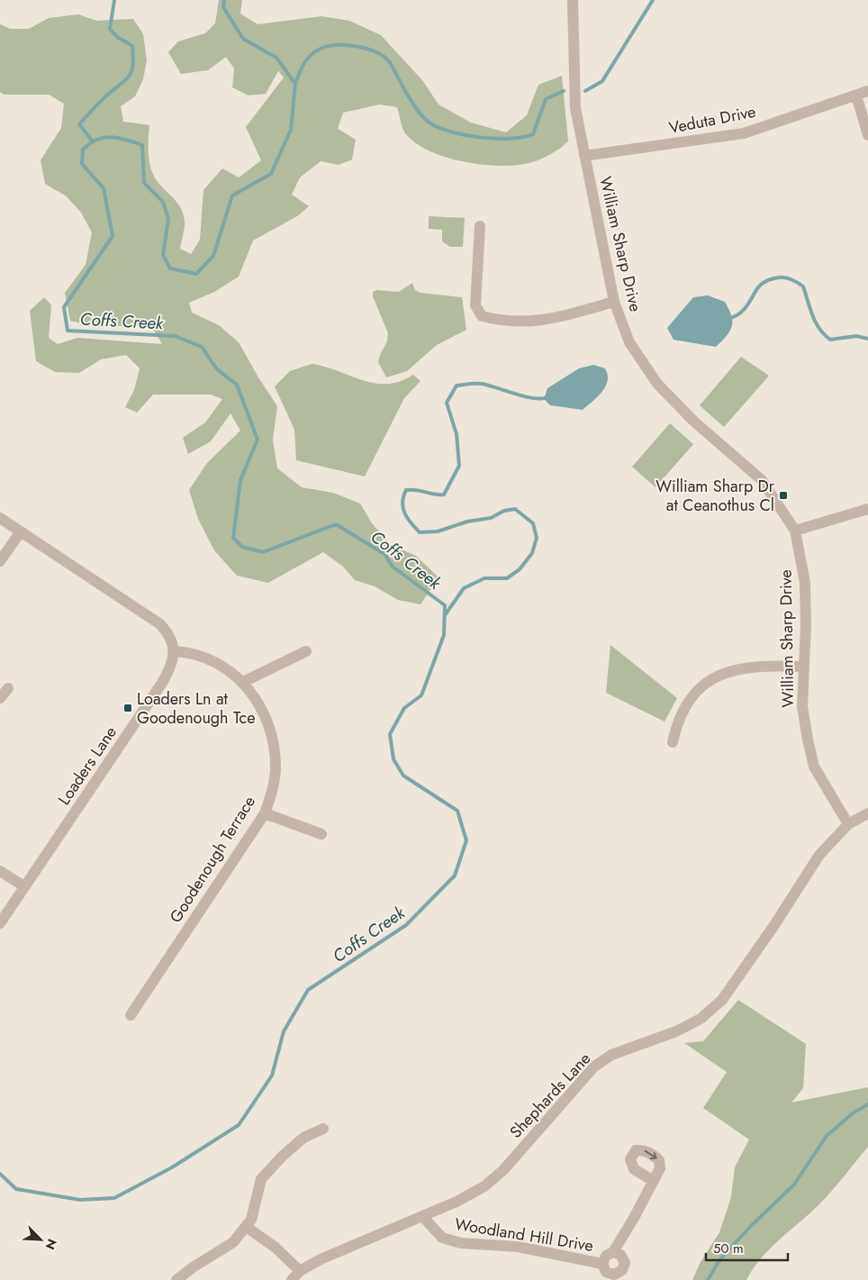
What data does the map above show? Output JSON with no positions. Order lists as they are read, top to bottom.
{
  "streets": {
    "street": [
      "Veduta Drive",
      "William Sharp Drive",
      "Loaders Lane",
      "Goodenough Terrace",
      "Shephards Lane",
      "Woodland Hill Drive"
    ]
  },
  "crossings": [
    ["Veduta Drive", "William Sharp Drive"],
    ["William Sharp Drive", "Shephards Lane"],
    ["Loaders Lane", "Goodenough Terrace"],
    ["Shephards Lane", "Woodland Hill Drive"]
  ],
  "water": ["Coffs Creek"],
  "places": {
    "transit": ["William Sharp Dr at Ceanothus Cl", "Loaders Ln at Goodenough Tce"]
  },
  "scale_bar": "50 m",
  "north": "bottom right"
}
